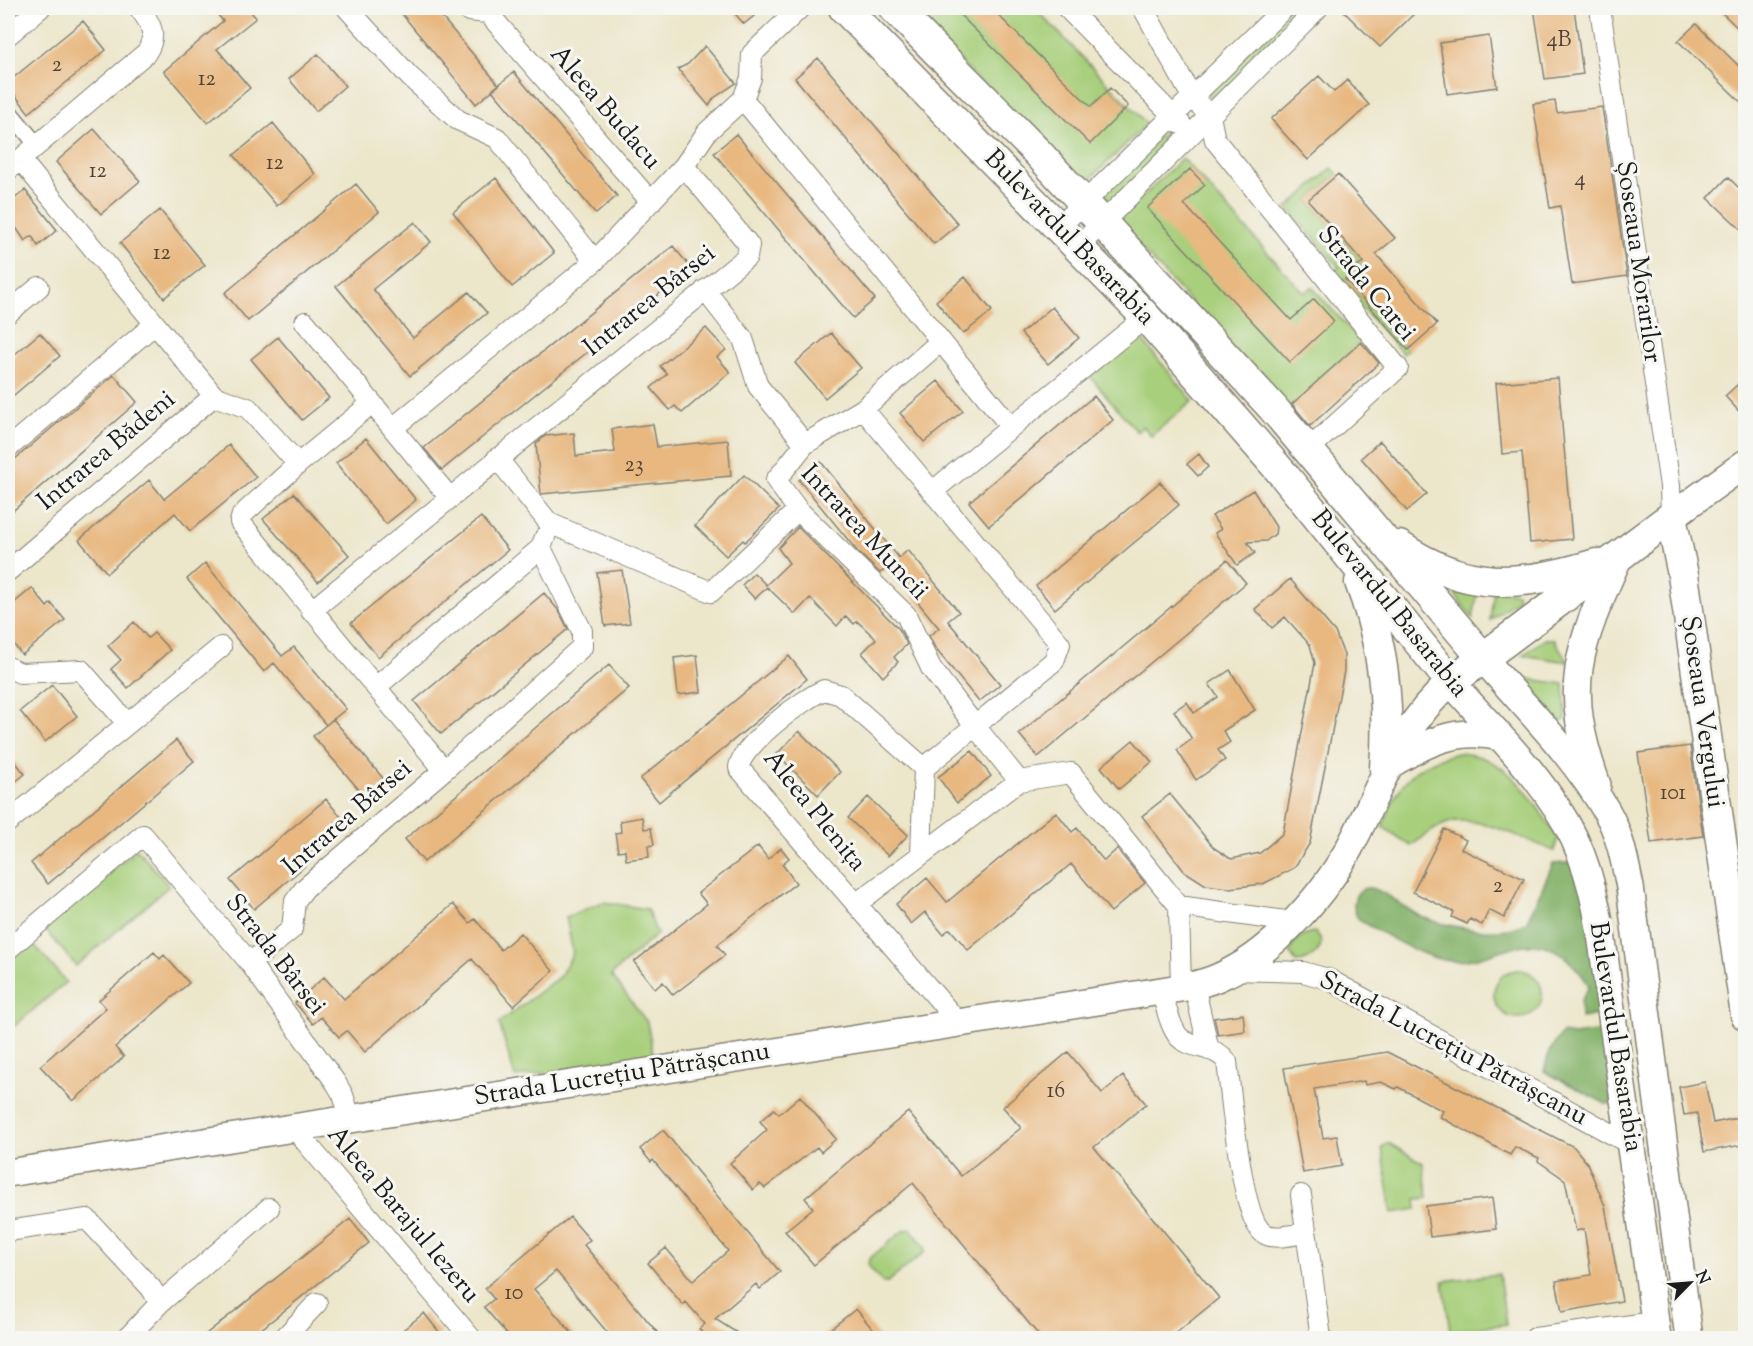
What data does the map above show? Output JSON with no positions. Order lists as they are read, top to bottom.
{
  "streets": {
    "main road": ["Bulevardul Basarabia", "Șoseaua Vergului", "Strada Lucrețiu Pătrășcanu"],
    "street": [
      "Aleea Budacu",
      "Șoseaua Morarilor",
      "Strada Carei",
      "Intrarea Bârsei",
      "Intrarea Bădeni",
      "Intrarea Muncii",
      "Aleea Plenița",
      "Strada Bârsei",
      "Aleea Barajul Iezeru"
    ]
  },
  "crossings": [
    ["Aleea Budacu", "Intrarea Bârsei"],
    ["Bulevardul Basarabia", "Strada Carei"],
    ["Bulevardul Basarabia", "Strada Lucrețiu Pătrășcanu"],
    ["Șoseaua Morarilor", "Șoseaua Vergului"],
    ["Intrarea Bârsei", "Intrarea Bădeni"],
    ["Intrarea Bârsei", "Intrarea Muncii"],
    ["Intrarea Bârsei", "Strada Bârsei"],
    ["Aleea Plenița", "Strada Lucrețiu Pătrășcanu"],
    ["Strada Bârsei", "Strada Lucrețiu Pătrășcanu"],
    ["Strada Lucrețiu Pătrășcanu", "Aleea Barajul Iezeru"]
  ],
  "house_numbers": [
    "4B",
    "2",
    "12",
    "12",
    "12",
    "4",
    "12",
    "23",
    "101",
    "2",
    "16",
    "10"
  ],
  "north": "top right"
}
